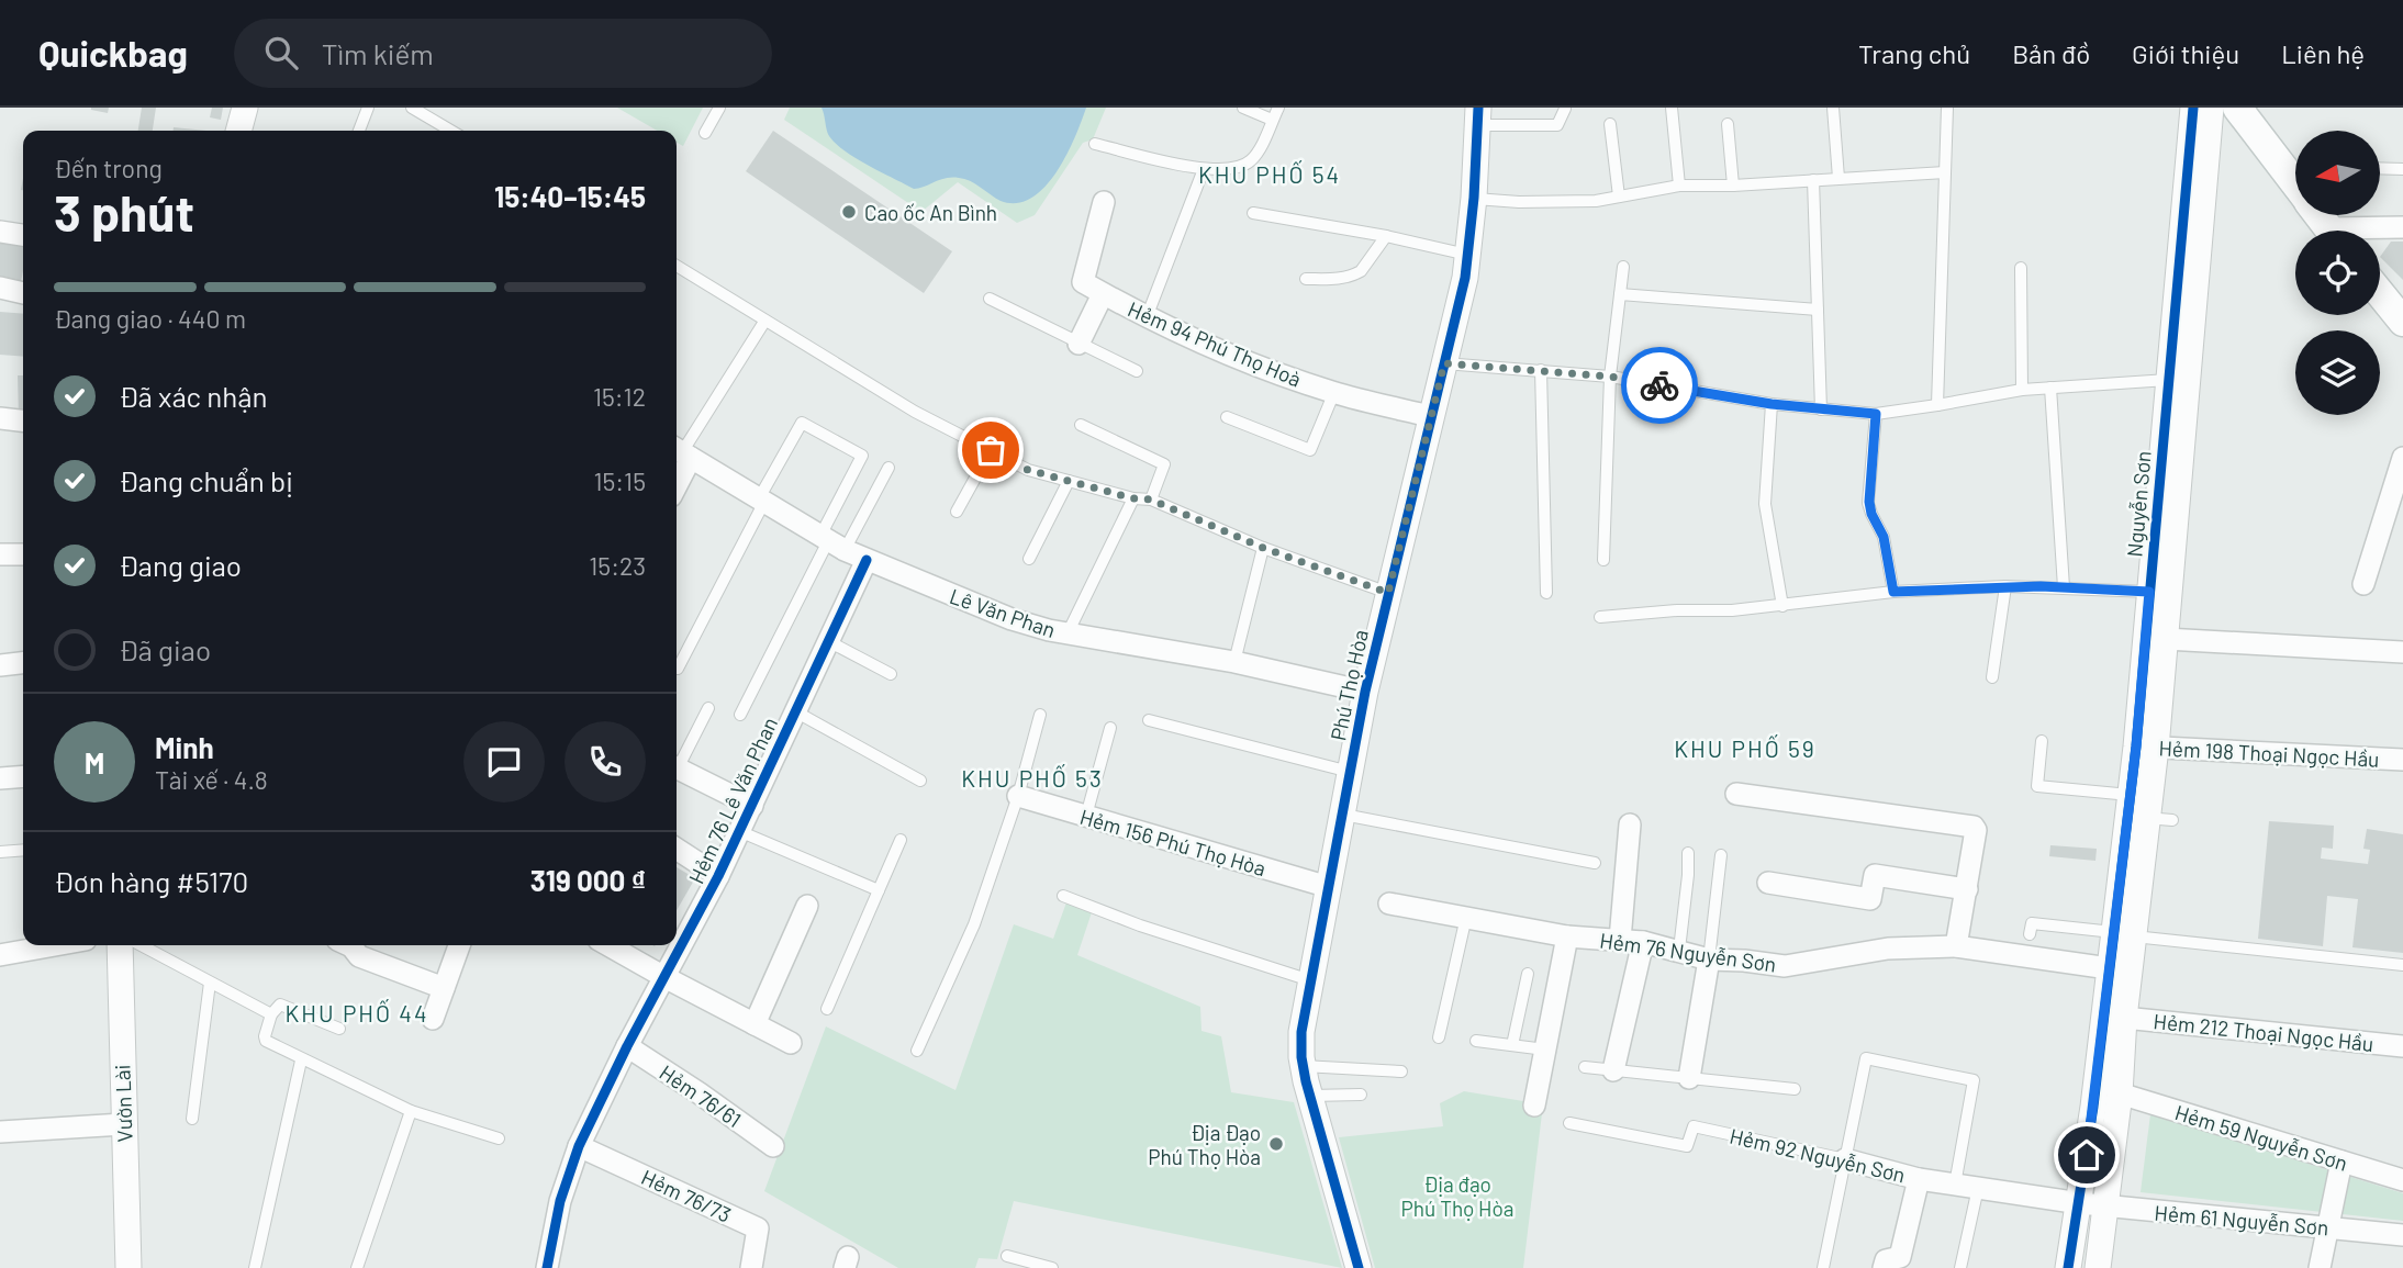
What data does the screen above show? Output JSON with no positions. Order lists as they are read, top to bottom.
{
  "streets": {
    "street": [
      "Hẻm 94 Phú Thọ Hoà",
      "Nguyễn Sơn",
      "Lê Văn Phan",
      "Phú Thọ Hòa",
      "Hẻm 198 Thoại Ngọc Hầu",
      "Hẻm 76 Lê Văn Phan",
      "Hẻm 156 Phú Thọ Hòa",
      "Hẻm 76 Nguyễn Sơn",
      "Hẻm 212 Thoại Ngọc Hầu",
      "Hẻm 76/61",
      "Vườn Lài",
      "Hẻm 59 Nguyễn Sơn",
      "Hẻm 92 Nguyễn Sơn",
      "Hẻm 76/73",
      "Hẻm 61 Nguyễn Sơn"
    ]
  },
  "crossings": [
    ["Hẻm 94 Phú Thọ Hoà", "Phú Thọ Hòa"],
    ["Nguyễn Sơn", "Hẻm 198 Thoại Ngọc Hầu"],
    ["Nguyễn Sơn", "Hẻm 76 Nguyễn Sơn"],
    ["Nguyễn Sơn", "Hẻm 212 Thoại Ngọc Hầu"],
    ["Nguyễn Sơn", "Hẻm 59 Nguyễn Sơn"],
    ["Nguyễn Sơn", "Hẻm 92 Nguyễn Sơn"],
    ["Nguyễn Sơn", "Hẻm 61 Nguyễn Sơn"],
    ["Lê Văn Phan", "Phú Thọ Hòa"],
    ["Lê Văn Phan", "Hẻm 76 Lê Văn Phan"],
    ["Phú Thọ Hòa", "Hẻm 156 Phú Thọ Hòa"],
    ["Hẻm 76 Lê Văn Phan", "Hẻm 76/61"],
    ["Hẻm 76 Lê Văn Phan", "Hẻm 76/73"],
    ["Hẻm 92 Nguyễn Sơn", "Hẻm 61 Nguyễn Sơn"]
  ],
  "districts": [
    "KHU PHỐ 54",
    "KHU PHỐ 59",
    "KHU PHỐ 53",
    "KHU PHỐ 44"
  ],
  "parks": ["Địa đạo Phú Thọ Hòa"],
  "places": ["Cao ốc An Bình", "Địa Đạo Phú Thọ Hòa"],
  "north": "left",
  "page": {
    "header": "Quickbag",
    "search": "Tìm kiếm",
    "nav": [
      "Trang chủ",
      "Bản đồ",
      "Giới thiệu",
      "Liên hệ"
    ],
    "heading": ["3 phút", "Đến trong", "15:40–15:45"],
    "panel": [
      "Minh",
      "Tài xế · 4.8",
      "Đơn hàng #5170",
      "319 000 ₫"
    ],
    "bar": "Đang giao · 440 m",
    "list": [
      ["Đã xác nhận", "15:12"],
      ["Đang chuẩn bị", "15:15"],
      ["Đang giao", "15:23"],
      "Đã giao"
    ],
    "round": "M"
  }
}
